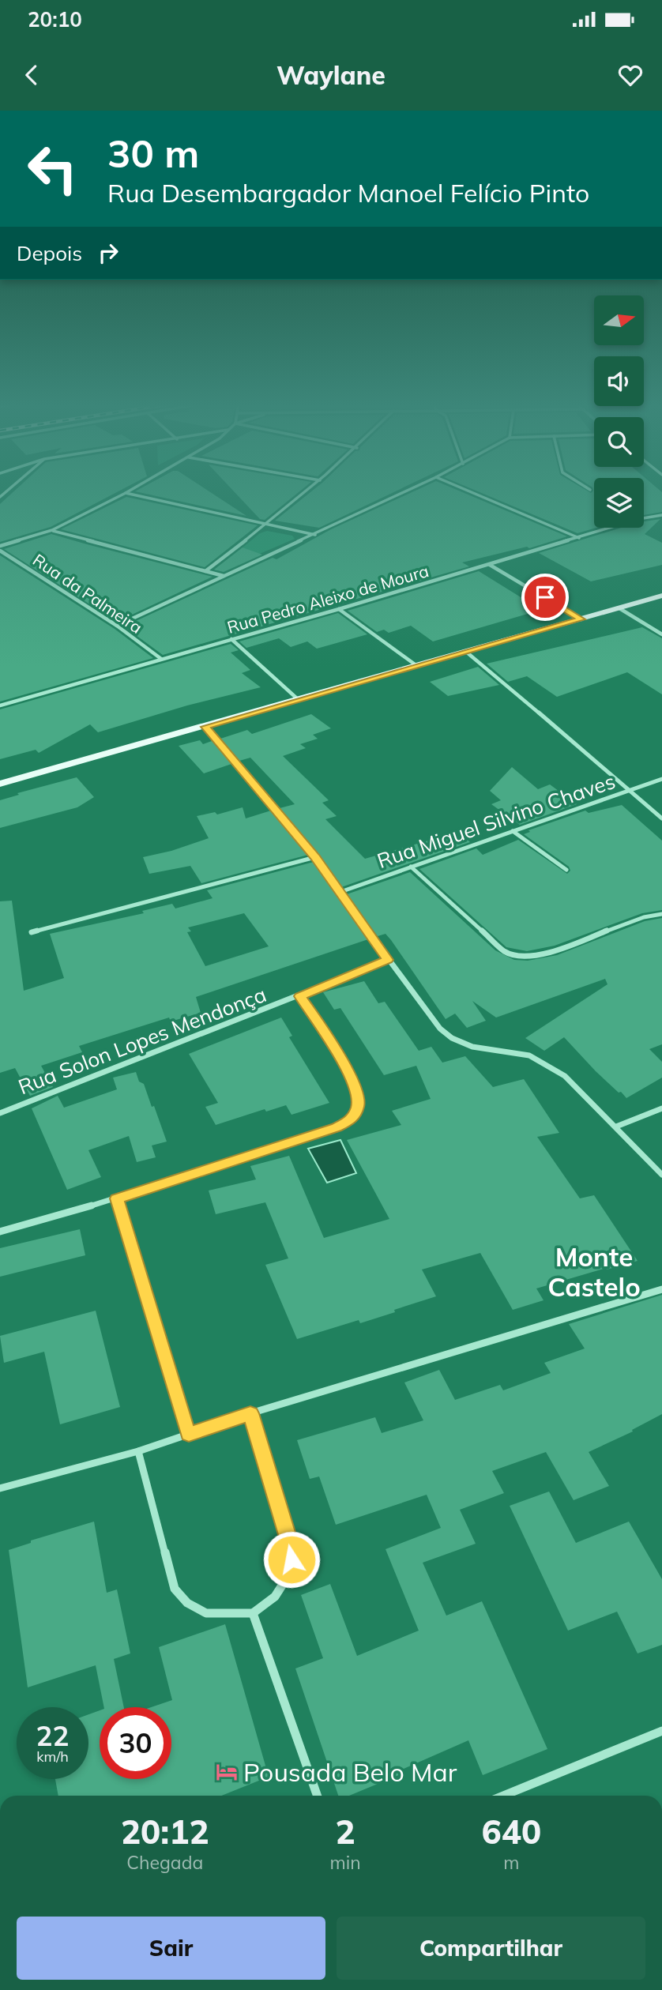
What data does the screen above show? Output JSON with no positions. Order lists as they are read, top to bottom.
{
  "streets": {
    "street": [
      "Rua da Palmeira",
      "Rua Pedro Aleixo de Moura",
      "Rua Miguel Silvino Chaves",
      "Rua Solon Lopes Mendonça"
    ]
  },
  "crossings": [
    ["Rua da Palmeira", "Rua Pedro Aleixo de Moura"]
  ],
  "districts": ["Monte Castelo"],
  "places": {
    "hotel": ["Pousada Belo Mar"]
  },
  "north": "right",
  "page": {
    "status": "20:10",
    "header": "Waylane",
    "turn": ["30 m", "Rua Desembargador Manoel Felício Pinto"],
    "then": "Depois",
    "speed": "22 km/h",
    "limit": "30",
    "eta": [
      "20:12",
      "Chegada",
      "2",
      "min",
      "640",
      "m"
    ],
    "buttons": ["Sair", "Compartilhar"]
  }
}
